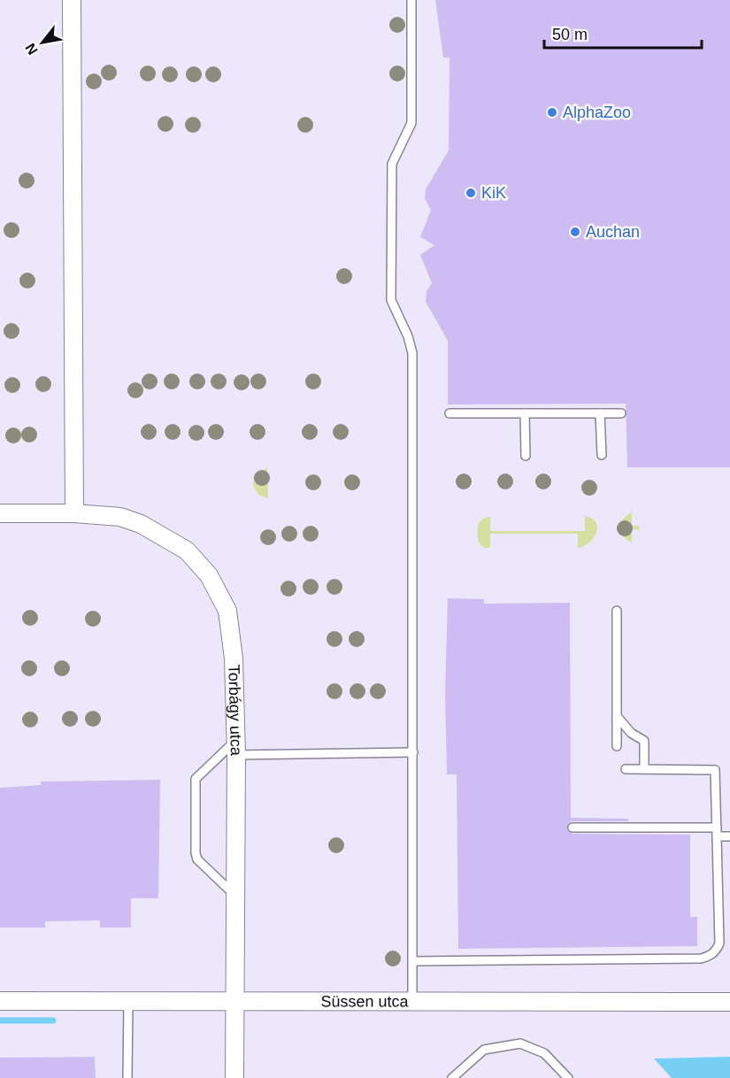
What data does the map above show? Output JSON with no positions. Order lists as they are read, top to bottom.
{
  "streets": {
    "street": ["Torbágy utca", "Süssen utca"]
  },
  "crossings": [
    ["Torbágy utca", "Süssen utca"]
  ],
  "places": ["AlphaZoo", "KiK", "Auchan"],
  "scale_bar": "50 m",
  "north": "bottom left"
}
